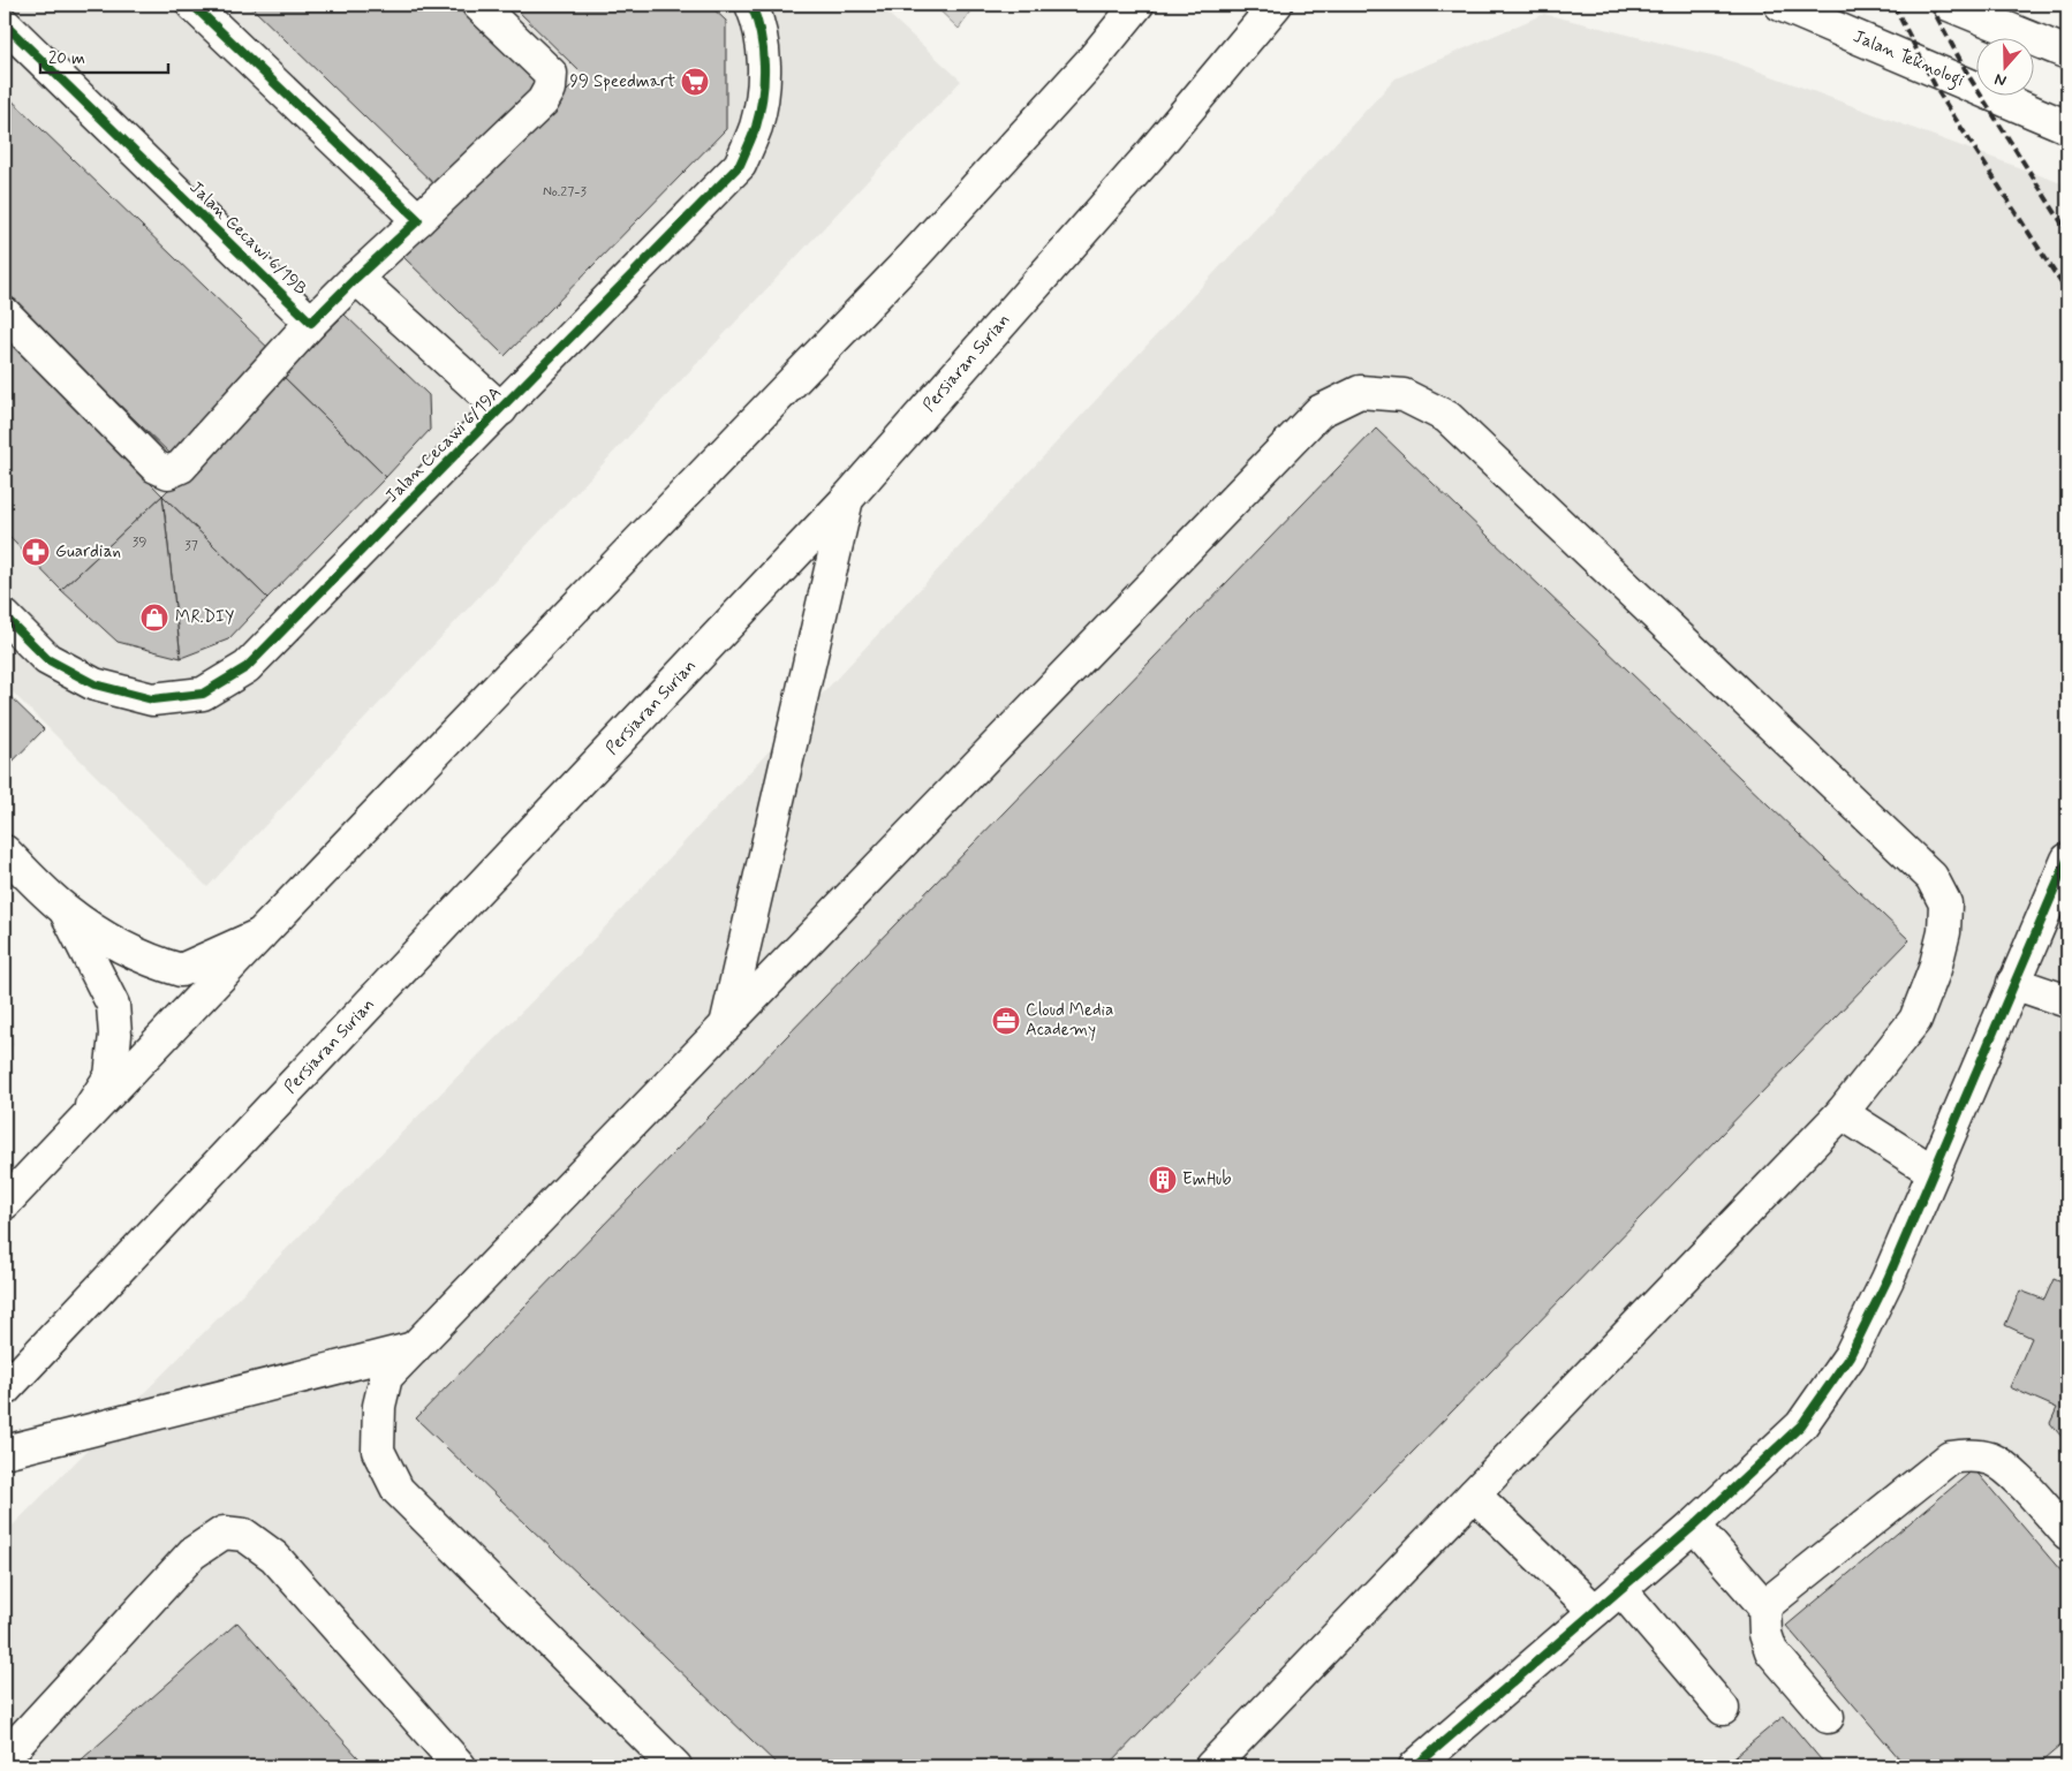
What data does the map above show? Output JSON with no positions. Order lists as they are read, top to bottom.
{
  "streets": {
    "street": [
      "Jalan Teknologi",
      "Jalan Cecawi 6/19B",
      "Persiaran Surian",
      "Jalan Cecawi 6/19A"
    ]
  },
  "places": {
    "supermarket": ["99 Speedmart"],
    "pharmacy": ["Guardian"],
    "shop": ["MR.DIY"],
    "office": ["Cloud Media Academy"],
    "building": ["EmHub"]
  },
  "house_numbers": ["No.27-3", "39", "37"],
  "scale_bar": "20 m",
  "north": "bottom"
}
